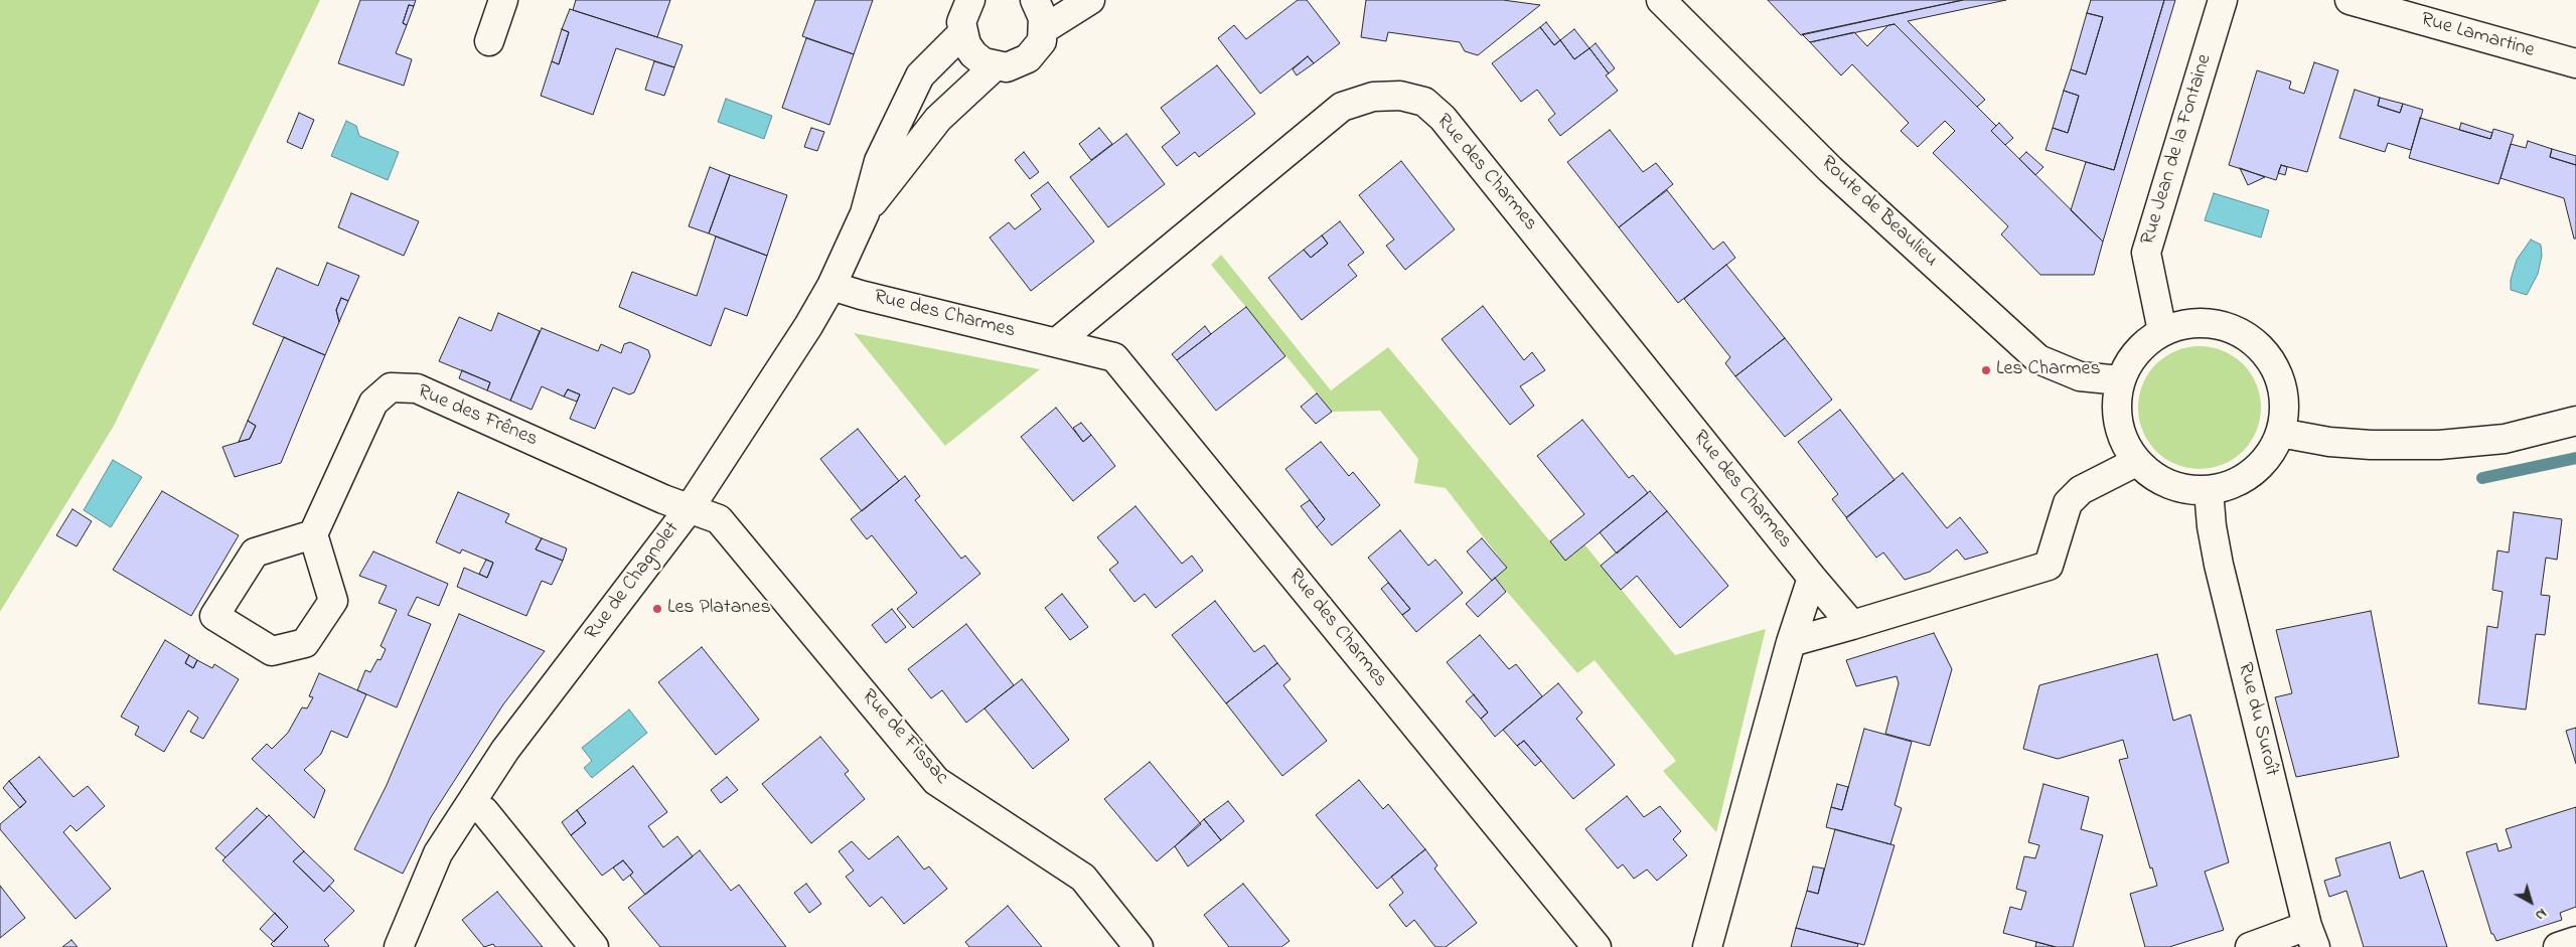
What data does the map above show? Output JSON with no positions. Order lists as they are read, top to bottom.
{
  "streets": {
    "street": [
      "Rue Lamartine",
      "Rue Jean de la Fontaine",
      "Rue des Charmes",
      "Route de Beaulieu",
      "Rue des Frênes",
      "Rue de Chagnolet",
      "Rue du Suroît",
      "Rue de Fissac"
    ]
  },
  "crossings": [
    ["Rue Jean de la Fontaine", "Route de Beaulieu"],
    ["Rue Jean de la Fontaine", "Rue du Suroît"],
    ["Rue des Charmes", "Rue de Chagnolet"],
    ["Route de Beaulieu", "Rue du Suroît"],
    ["Rue des Frênes", "Rue de Chagnolet"],
    ["Rue des Frênes", "Rue de Fissac"],
    ["Rue de Chagnolet", "Rue de Fissac"]
  ],
  "places": ["Les Charmes", "Les Platanes"],
  "north": "bottom right"
}
